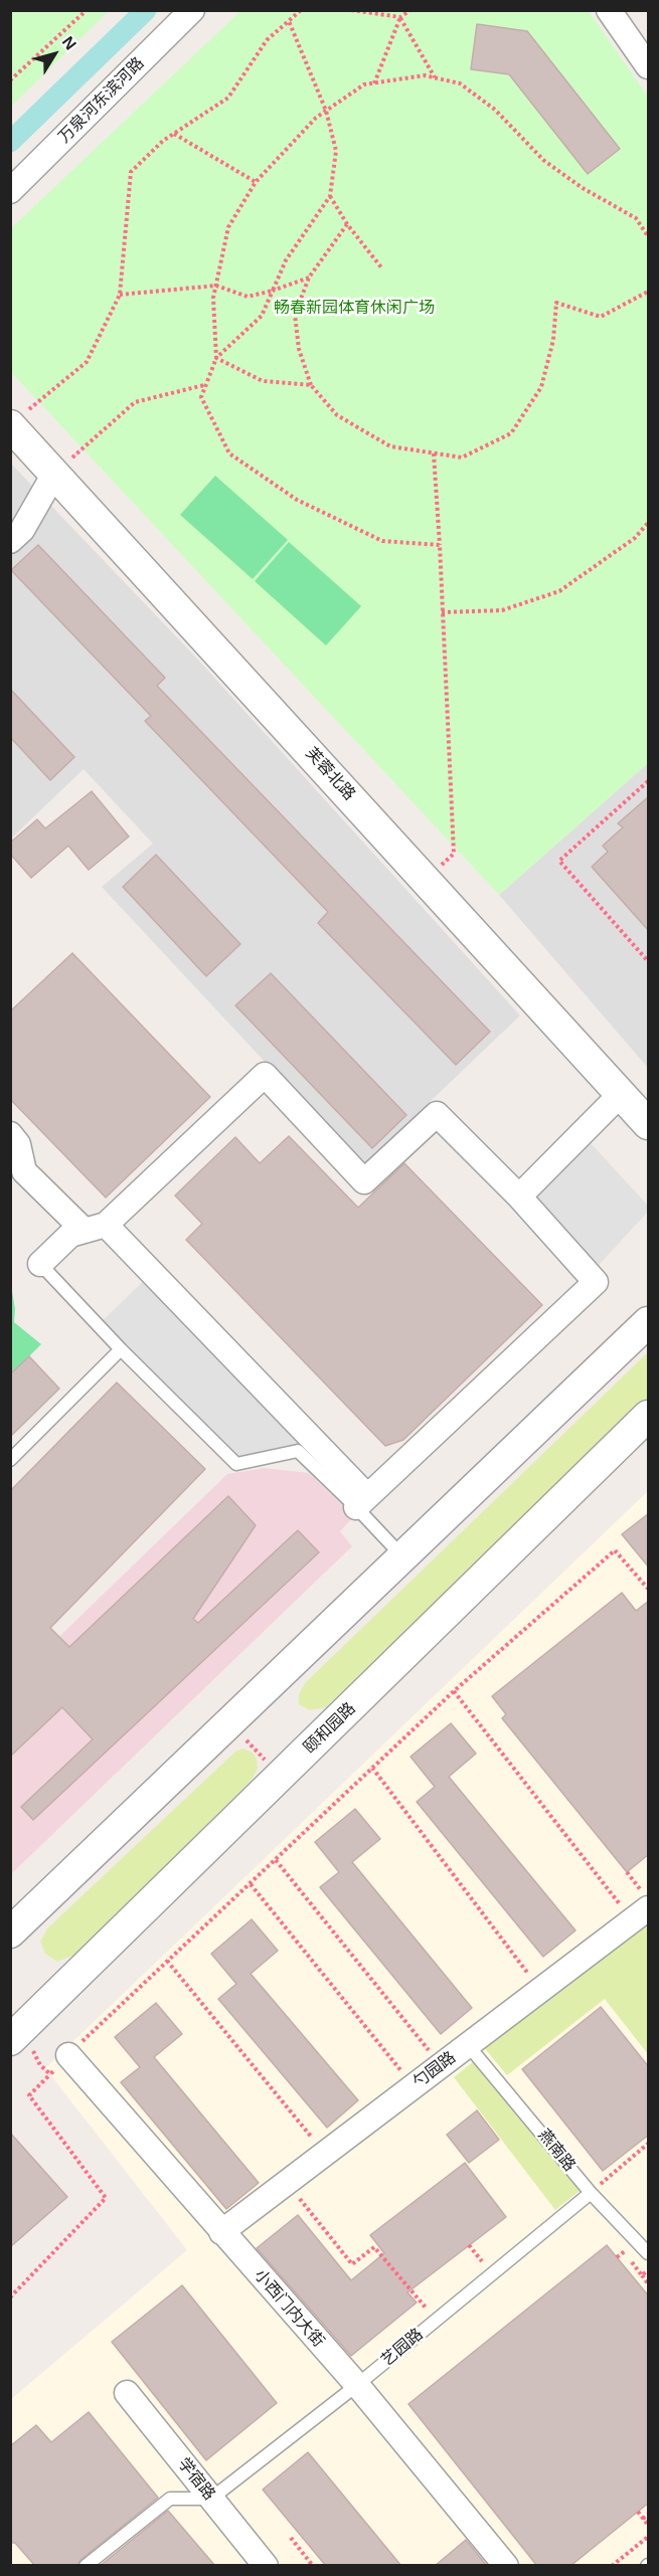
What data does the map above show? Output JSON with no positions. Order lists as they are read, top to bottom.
{
  "streets": {
    "street": [
      "万泉河东滨河路",
      "芙蓉北路",
      "颐和园路",
      "勺园路",
      "小西门内大街",
      "学宿路"
    ],
    "lane": ["燕南路", "艺园路"]
  },
  "crossings": [
    ["勺园路", "燕南路"],
    ["勺园路", "小西门内大街"],
    ["燕南路", "艺园路"],
    ["小西门内大街", "艺园路"],
    ["艺园路", "学宿路"]
  ],
  "parks": ["畅春新园体育休闲广场"],
  "north": "top right"
}
